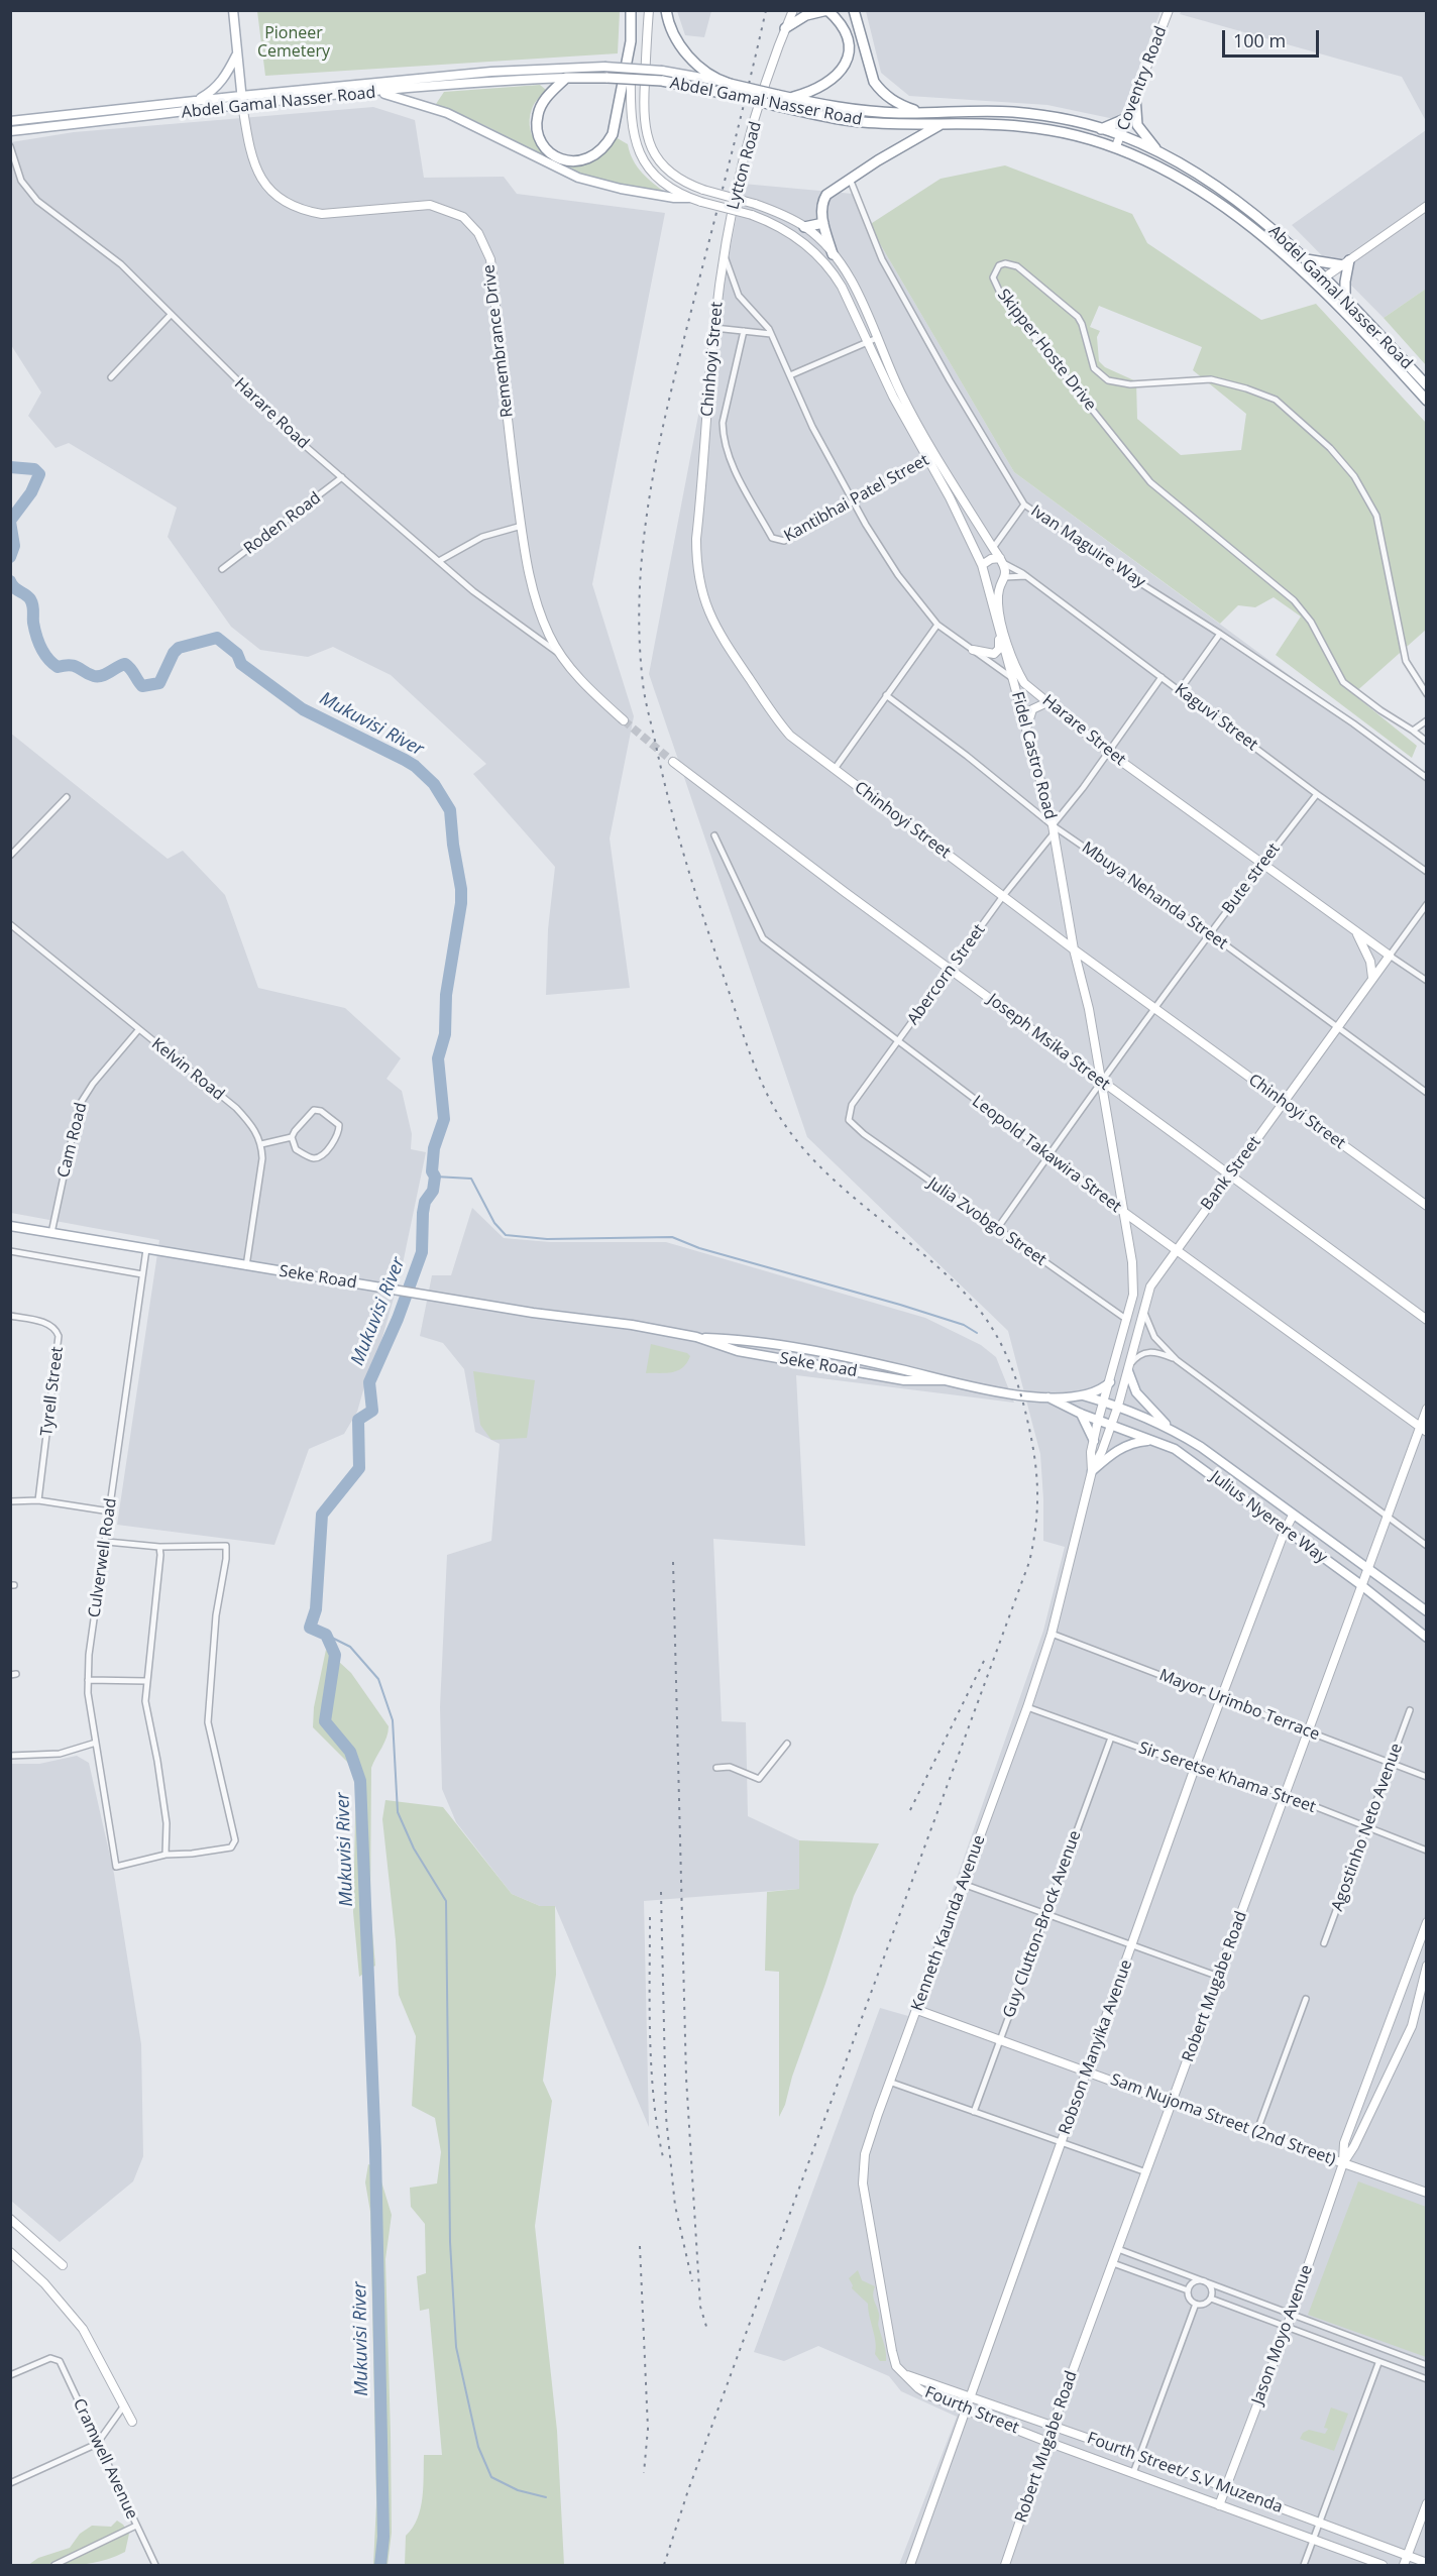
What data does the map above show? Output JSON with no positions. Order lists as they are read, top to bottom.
{
  "streets": {
    "highway": ["Abdel Gamal Nasser Road"],
    "main road": [
      "Coventry Road",
      "Lytton Road",
      "Remembrance Drive",
      "Chinhoyi Street",
      "Harare Street",
      "Fidel Castro Road",
      "Joseph Msika Street",
      "Leopold Takawira Street",
      "Bank Street",
      "Seke Road",
      "Julius Nyerere Way",
      "Kenneth Kaunda Avenue",
      "Robert Mugabe Road",
      "Robson Manyika Avenue",
      "Sam Nujoma Street (2nd Street)",
      "Jason Moyo Avenue",
      "Fourth Street",
      "Fourth Street/ S.V Muzenda"
    ],
    "street": [
      "Skipper Hoste Drive",
      "Harare Road",
      "Kantibhai Patel Street",
      "Roden Road",
      "Ivan Maguire Way",
      "Kaguvi Street",
      "Bute street",
      "Mbuya Nehanda Street",
      "Abercorn Street",
      "Kelvin Road",
      "Cam Road",
      "Julia Zvobgo Street",
      "Tyrell Street",
      "Culverwell Road",
      "Mayor Urimbo Terrace",
      "Sir Seretse Khama Street",
      "Agostinho Neto Avenue",
      "Guy Clutton-Brock Avenue",
      "Cramwell Avenue"
    ]
  },
  "crossings": [
    ["Coventry Road", "Abdel Gamal Nasser Road"],
    ["Abdel Gamal Nasser Road", "Remembrance Drive"],
    ["Lytton Road", "Chinhoyi Street"],
    ["Lytton Road", "Harare Street"],
    ["Remembrance Drive", "Harare Road"],
    ["Chinhoyi Street", "Harare Street"],
    ["Chinhoyi Street", "Fidel Castro Road"],
    ["Chinhoyi Street", "Bute street"],
    ["Chinhoyi Street", "Abercorn Street"],
    ["Chinhoyi Street", "Bank Street"],
    ["Harare Road", "Roden Road"],
    ["Kantibhai Patel Street", "Harare Street"],
    ["Kantibhai Patel Street", "Fidel Castro Road"],
    ["Kaguvi Street", "Fidel Castro Road"],
    ["Kaguvi Street", "Bute street"],
    ["Kaguvi Street", "Abercorn Street"],
    ["Harare Street", "Fidel Castro Road"],
    ["Harare Street", "Bute street"],
    ["Harare Street", "Abercorn Street"],
    ["Fidel Castro Road", "Bute street"],
    ["Fidel Castro Road", "Mbuya Nehanda Street"],
    ["Fidel Castro Road", "Abercorn Street"],
    ["Fidel Castro Road", "Joseph Msika Street"],
    ["Fidel Castro Road", "Leopold Takawira Street"],
    ["Fidel Castro Road", "Bank Street"],
    ["Fidel Castro Road", "Julia Zvobgo Street"],
    ["Fidel Castro Road", "Julius Nyerere Way"],
    ["Fidel Castro Road", "Kenneth Kaunda Avenue"],
    ["Bute street", "Mbuya Nehanda Street"],
    ["Bute street", "Joseph Msika Street"],
    ["Mbuya Nehanda Street", "Abercorn Street"],
    ["Mbuya Nehanda Street", "Bank Street"],
    ["Abercorn Street", "Joseph Msika Street"],
    ["Abercorn Street", "Leopold Takawira Street"],
    ["Abercorn Street", "Julia Zvobgo Street"],
    ["Joseph Msika Street", "Bank Street"],
    ["Kelvin Road", "Cam Road"],
    ["Cam Road", "Seke Road"],
    ["Leopold Takawira Street", "Bank Street"],
    ["Leopold Takawira Street", "Robert Mugabe Road"],
    ["Bank Street", "Julius Nyerere Way"],
    ["Bank Street", "Kenneth Kaunda Avenue"],
    ["Seke Road", "Julius Nyerere Way"],
    ["Seke Road", "Culverwell Road"],
    ["Julius Nyerere Way", "Robert Mugabe Road"],
    ["Julius Nyerere Way", "Robson Manyika Avenue"],
    ["Mayor Urimbo Terrace", "Agostinho Neto Avenue"],
    ["Mayor Urimbo Terrace", "Kenneth Kaunda Avenue"],
    ["Mayor Urimbo Terrace", "Robert Mugabe Road"],
    ["Mayor Urimbo Terrace", "Robson Manyika Avenue"],
    ["Sir Seretse Khama Street", "Agostinho Neto Avenue"],
    ["Sir Seretse Khama Street", "Kenneth Kaunda Avenue"],
    ["Sir Seretse Khama Street", "Guy Clutton-Brock Avenue"],
    ["Sir Seretse Khama Street", "Robert Mugabe Road"],
    ["Sir Seretse Khama Street", "Robson Manyika Avenue"],
    ["Kenneth Kaunda Avenue", "Sam Nujoma Street (2nd Street)"],
    ["Kenneth Kaunda Avenue", "Fourth Street"],
    ["Kenneth Kaunda Avenue", "Fourth Street/ S.V Muzenda"],
    ["Guy Clutton-Brock Avenue", "Sam Nujoma Street (2nd Street)"],
    ["Robert Mugabe Road", "Sam Nujoma Street (2nd Street)"],
    ["Robert Mugabe Road", "Fourth Street"],
    ["Robert Mugabe Road", "Fourth Street/ S.V Muzenda"],
    ["Robson Manyika Avenue", "Sam Nujoma Street (2nd Street)"],
    ["Robson Manyika Avenue", "Fourth Street"],
    ["Robson Manyika Avenue", "Fourth Street/ S.V Muzenda"],
    ["Sam Nujoma Street (2nd Street)", "Jason Moyo Avenue"],
    ["Jason Moyo Avenue", "Fourth Street"],
    ["Jason Moyo Avenue", "Fourth Street/ S.V Muzenda"],
    ["Fourth Street", "Fourth Street/ S.V Muzenda"]
  ],
  "water": ["Mukuvisi River"],
  "parks": ["Pioneer Cemetery"],
  "scale_bar": "100 m"
}
